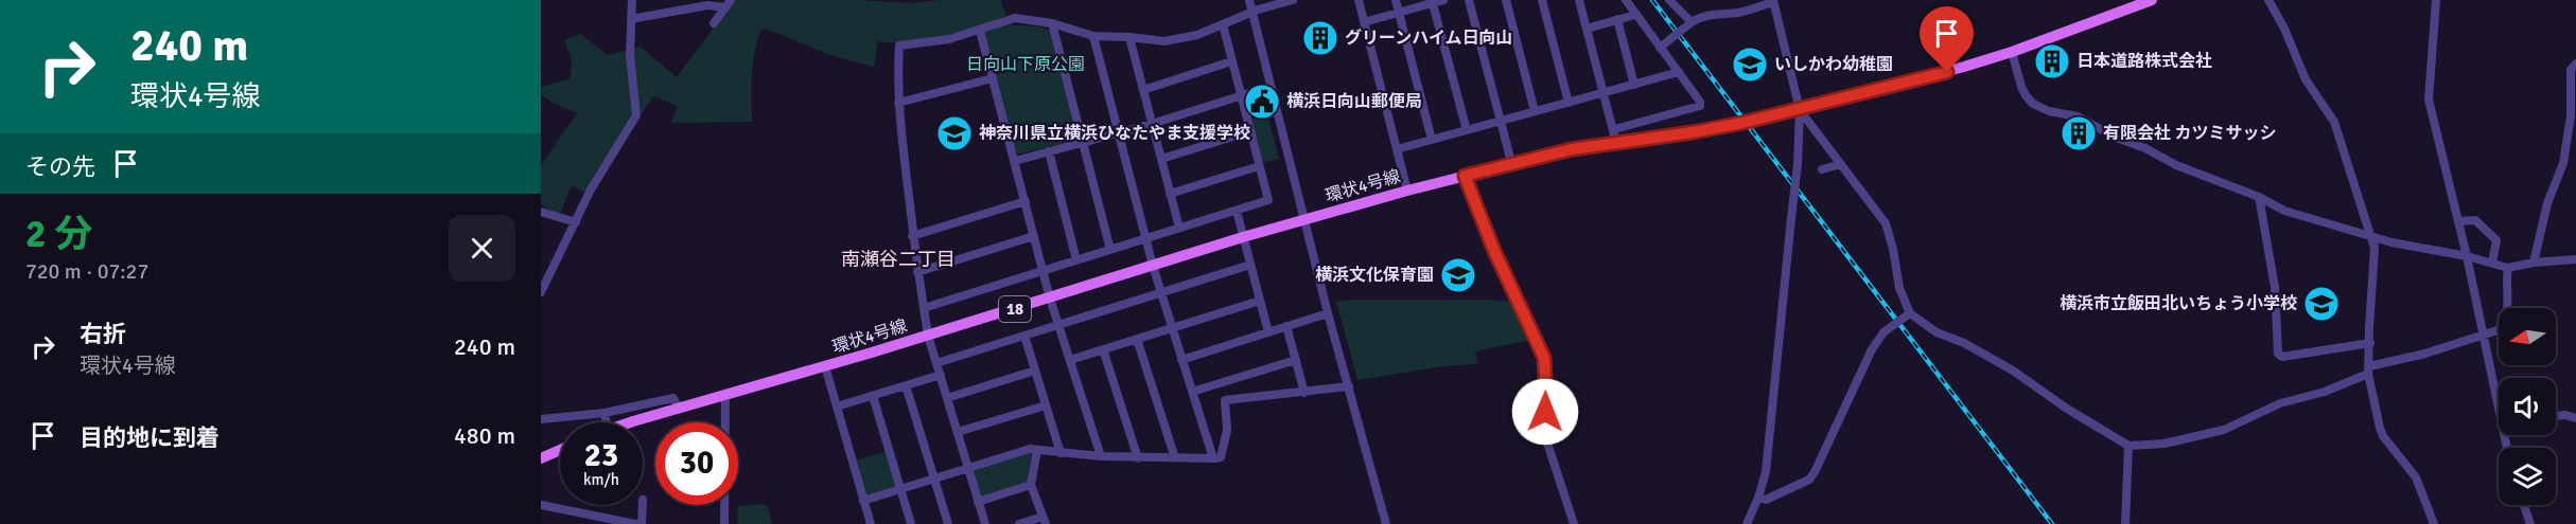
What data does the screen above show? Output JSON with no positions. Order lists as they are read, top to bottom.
{
  "streets": {
    "main road": ["環状4号線", "18"]
  },
  "districts": ["南瀬谷二丁目"],
  "parks": ["日向山下原公園"],
  "places": {
    "building": ["グリーンハイム日向山", "日本道路株式会社", "有限会社 カツミサッシ"],
    "school or university": [
      "いしかわ幼稚園",
      "神奈川県立横浜ひなたやま支援学校",
      "横浜文化保育園",
      "横浜市立飯田北いちょう小学校"
    ],
    "public building": ["横浜日向山郵便局"]
  },
  "north": "left",
  "page": {
    "turn": ["240 m", "環状4号線"],
    "then": "その先",
    "heading": ["2 分", "720 m · 07:27"],
    "list": [
      {
        "name": "右折",
        "note": "環状4号線",
        "value": "240 m"
      },
      {
        "name": "目的地に到着",
        "value": "480 m"
      }
    ],
    "speed": "23 km/h",
    "limit": "30"
  }
}
